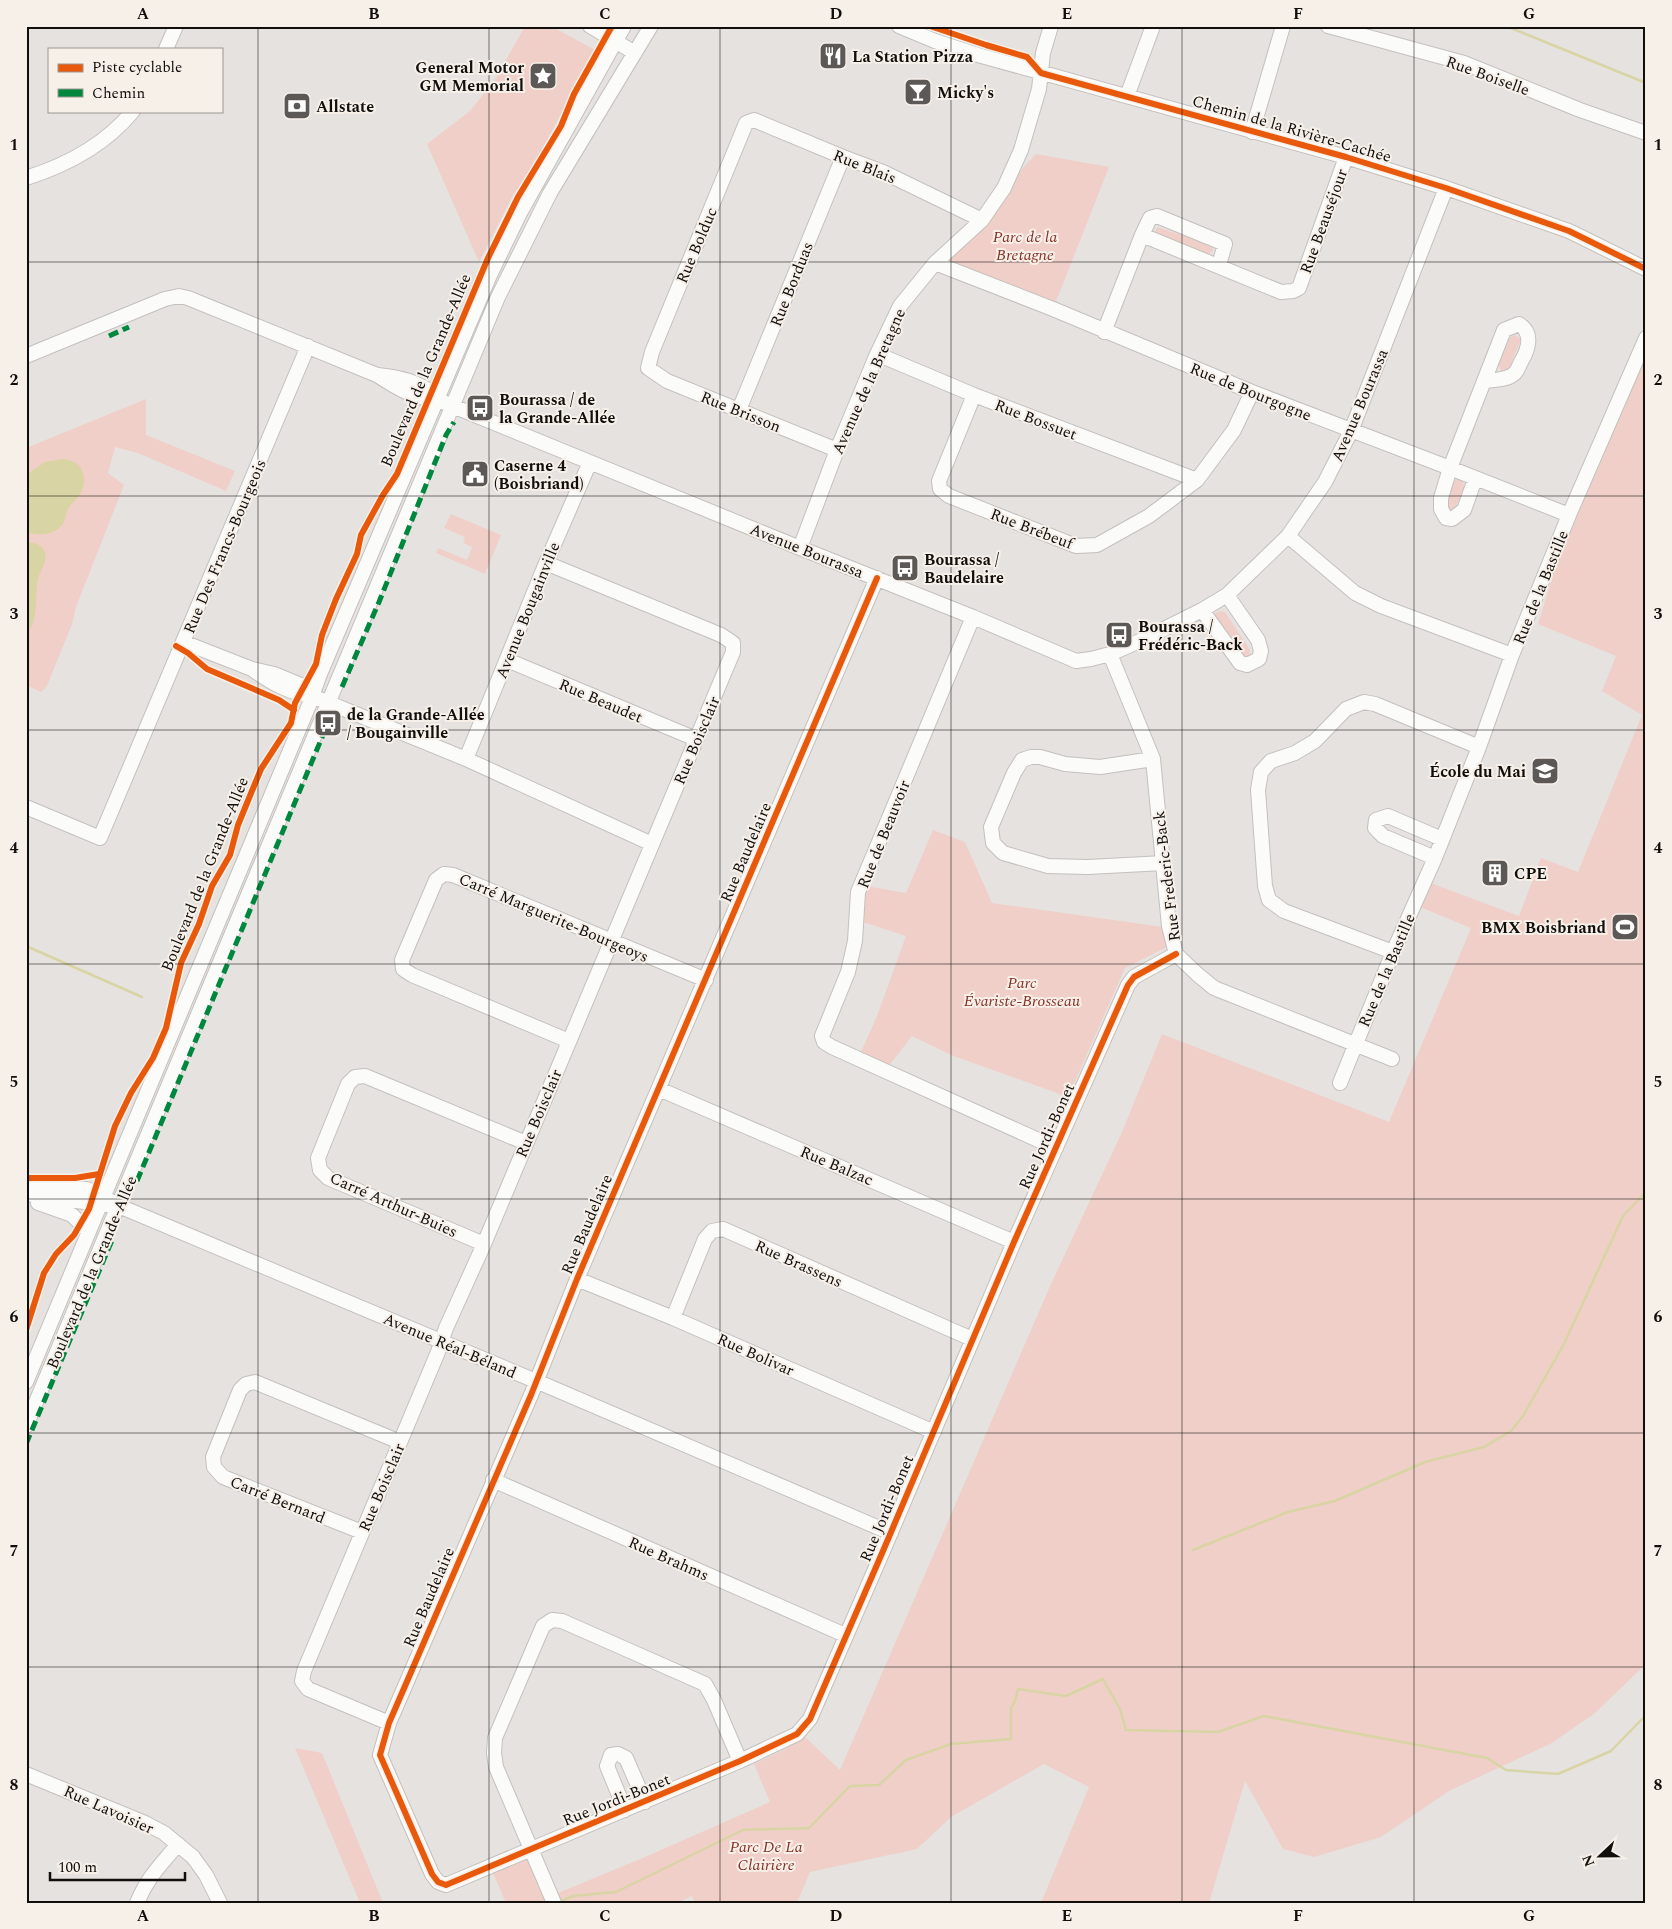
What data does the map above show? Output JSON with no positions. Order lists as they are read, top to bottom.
{
  "streets": {
    "street": [
      "Rue Boiselle",
      "Chemin de la Rivière-Cachée",
      "Rue Blais",
      "Rue Beauséjour",
      "Rue Bolduc",
      "Rue Borduas",
      "Boulevard de la Grande-Allée",
      "Avenue de la Bretagne",
      "Rue de Bourgogne",
      "Avenue Bourassa",
      "Rue Brisson",
      "Rue Bossuet",
      "Rue Brébeuf",
      "Rue Des Francs-Bourgeois",
      "Rue de la Bastille",
      "Avenue Bougainville",
      "Rue Beaudet",
      "Rue Boisclair",
      "Rue de Beauvoir",
      "Rue Baudelaire",
      "Rue Frederic-Back",
      "Carré Marguerite-Bourgeoys",
      "Rue Jordi-Bonet",
      "Rue Balzac",
      "Carré Arthur-Buies",
      "Rue Brassens",
      "Avenue Réal-Béland",
      "Rue Bolivar",
      "Carré Bernard",
      "Rue Brahms",
      "Rue Lavoisier"
    ]
  },
  "crossings": [
    ["Chemin de la Rivière-Cachée", "Rue Beauséjour"],
    ["Chemin de la Rivière-Cachée", "Avenue de la Bretagne"],
    ["Chemin de la Rivière-Cachée", "Avenue Bourassa"],
    ["Rue Blais", "Rue Bolduc"],
    ["Rue Blais", "Rue Borduas"],
    ["Rue Blais", "Avenue de la Bretagne"],
    ["Rue Bolduc", "Rue Brisson"],
    ["Rue Borduas", "Rue Brisson"],
    ["Boulevard de la Grande-Allée", "Avenue Bourassa"],
    ["Boulevard de la Grande-Allée", "Avenue Réal-Béland"],
    ["Avenue de la Bretagne", "Rue de Bourgogne"],
    ["Avenue de la Bretagne", "Avenue Bourassa"],
    ["Avenue de la Bretagne", "Rue Brisson"],
    ["Avenue de la Bretagne", "Rue Bossuet"],
    ["Rue de Bourgogne", "Avenue Bourassa"],
    ["Rue de Bourgogne", "Rue Brébeuf"],
    ["Rue de Bourgogne", "Rue de la Bastille"],
    ["Avenue Bourassa", "Avenue Bougainville"],
    ["Avenue Bourassa", "Rue de Beauvoir"],
    ["Avenue Bourassa", "Rue Baudelaire"],
    ["Avenue Bourassa", "Rue Frederic-Back"],
    ["Rue Bossuet", "Rue Brébeuf"],
    ["Rue de la Bastille", "Rue Frederic-Back"],
    ["Avenue Bougainville", "Rue Beaudet"],
    ["Avenue Bougainville", "Rue Boisclair"],
    ["Rue Beaudet", "Rue Boisclair"],
    ["Rue Boisclair", "Rue Baudelaire"],
    ["Rue Boisclair", "Carré Marguerite-Bourgeoys"],
    ["Rue Boisclair", "Carré Arthur-Buies"],
    ["Rue Boisclair", "Avenue Réal-Béland"],
    ["Rue Boisclair", "Carré Bernard"],
    ["Rue de Beauvoir", "Rue Jordi-Bonet"],
    ["Rue Baudelaire", "Carré Marguerite-Bourgeoys"],
    ["Rue Baudelaire", "Rue Jordi-Bonet"],
    ["Rue Baudelaire", "Rue Balzac"],
    ["Rue Baudelaire", "Avenue Réal-Béland"],
    ["Rue Baudelaire", "Rue Bolivar"],
    ["Rue Baudelaire", "Rue Brahms"],
    ["Rue Frederic-Back", "Rue Jordi-Bonet"],
    ["Rue Jordi-Bonet", "Rue Balzac"],
    ["Rue Jordi-Bonet", "Rue Brassens"],
    ["Rue Jordi-Bonet", "Avenue Réal-Béland"],
    ["Rue Jordi-Bonet", "Rue Bolivar"],
    ["Rue Jordi-Bonet", "Rue Brahms"],
    ["Rue Brassens", "Rue Bolivar"]
  ],
  "parks": ["Parc de la Bretagne", "Parc Évariste-Brosseau", "Parc De La Clairière"],
  "places": {
    "restaurant": ["La Station Pizza"],
    "place": ["General Motor GM Memorial"],
    "bar": ["Micky's"],
    "bank": ["Allstate"],
    "bus stop": [
      "Bourassa / de la Grande-Allée",
      "Bourassa / Baudelaire",
      "Bourassa / Frédéric-Back",
      "de la Grande-Allée / Bougainville"
    ],
    "public building": ["Caserne 4 (Boisbriand)"],
    "school or university": ["École du Mai"],
    "building": ["CPE"],
    "sports": ["BMX Boisbriand"]
  },
  "legend": ["Piste cyclable", "Chemin"],
  "scale_bar": "100 m",
  "north": "left",
  "grid": {
    "columns": [
      "A",
      "B",
      "C",
      "D",
      "E",
      "F",
      "G"
    ],
    "rows": [
      "1",
      "2",
      "3",
      "4",
      "5",
      "6",
      "7",
      "8"
    ]
  }
}
